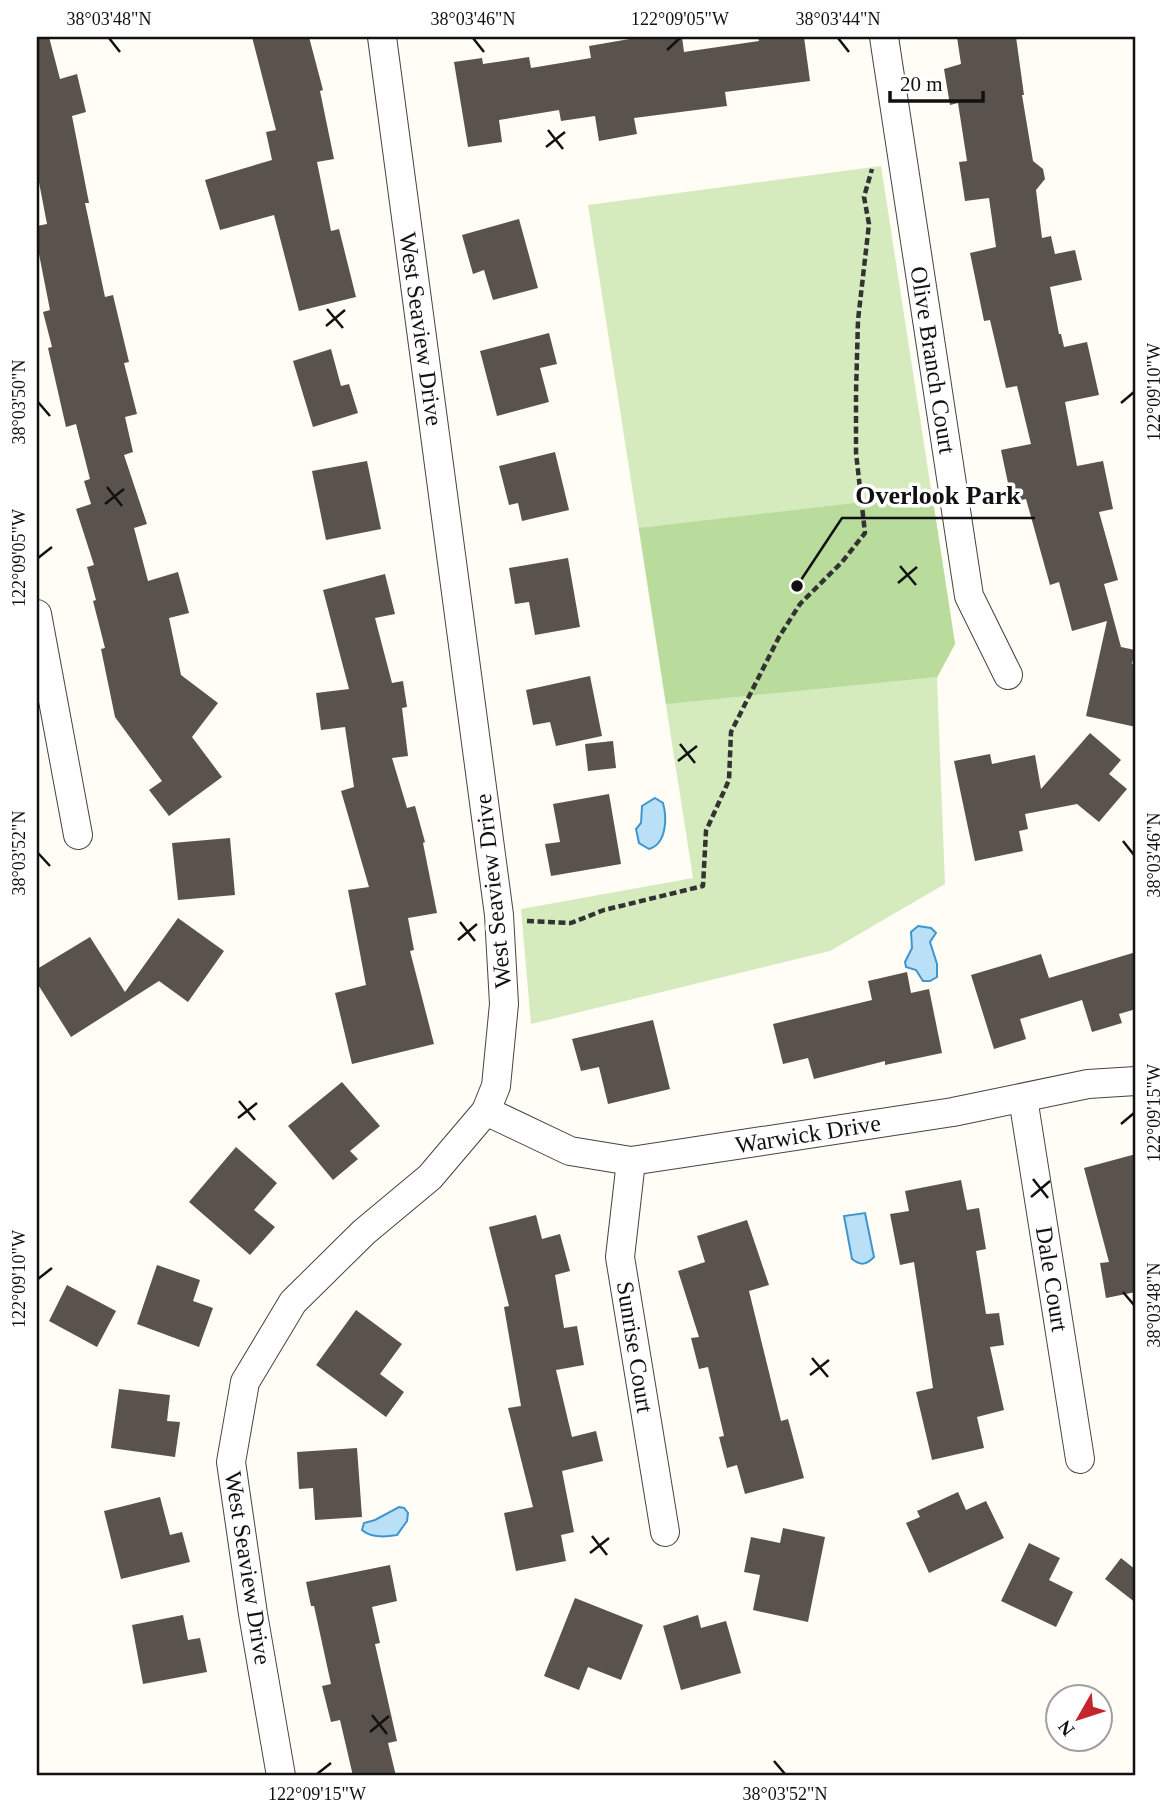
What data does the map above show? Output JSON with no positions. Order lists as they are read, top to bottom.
{
  "streets": {
    "street": [
      "West Seaview Drive",
      "Olive Branch Court",
      "Warwick Drive",
      "Dale Court",
      "Sunrise Court"
    ]
  },
  "crossings": [
    ["West Seaview Drive", "Warwick Drive"],
    ["Warwick Drive", "Dale Court"],
    ["Warwick Drive", "Sunrise Court"]
  ],
  "places": ["Overlook Park"],
  "scale_bar": "20 m",
  "north": "bottom left",
  "coordinates": [
    "38°03'48\"N",
    "38°03'46\"N",
    "122°09'05\"W",
    "38°03'44\"N",
    "122°09'10\"W",
    "38°03'50\"N",
    "38°03'52\"N",
    "122°09'15\"W"
  ]
}
